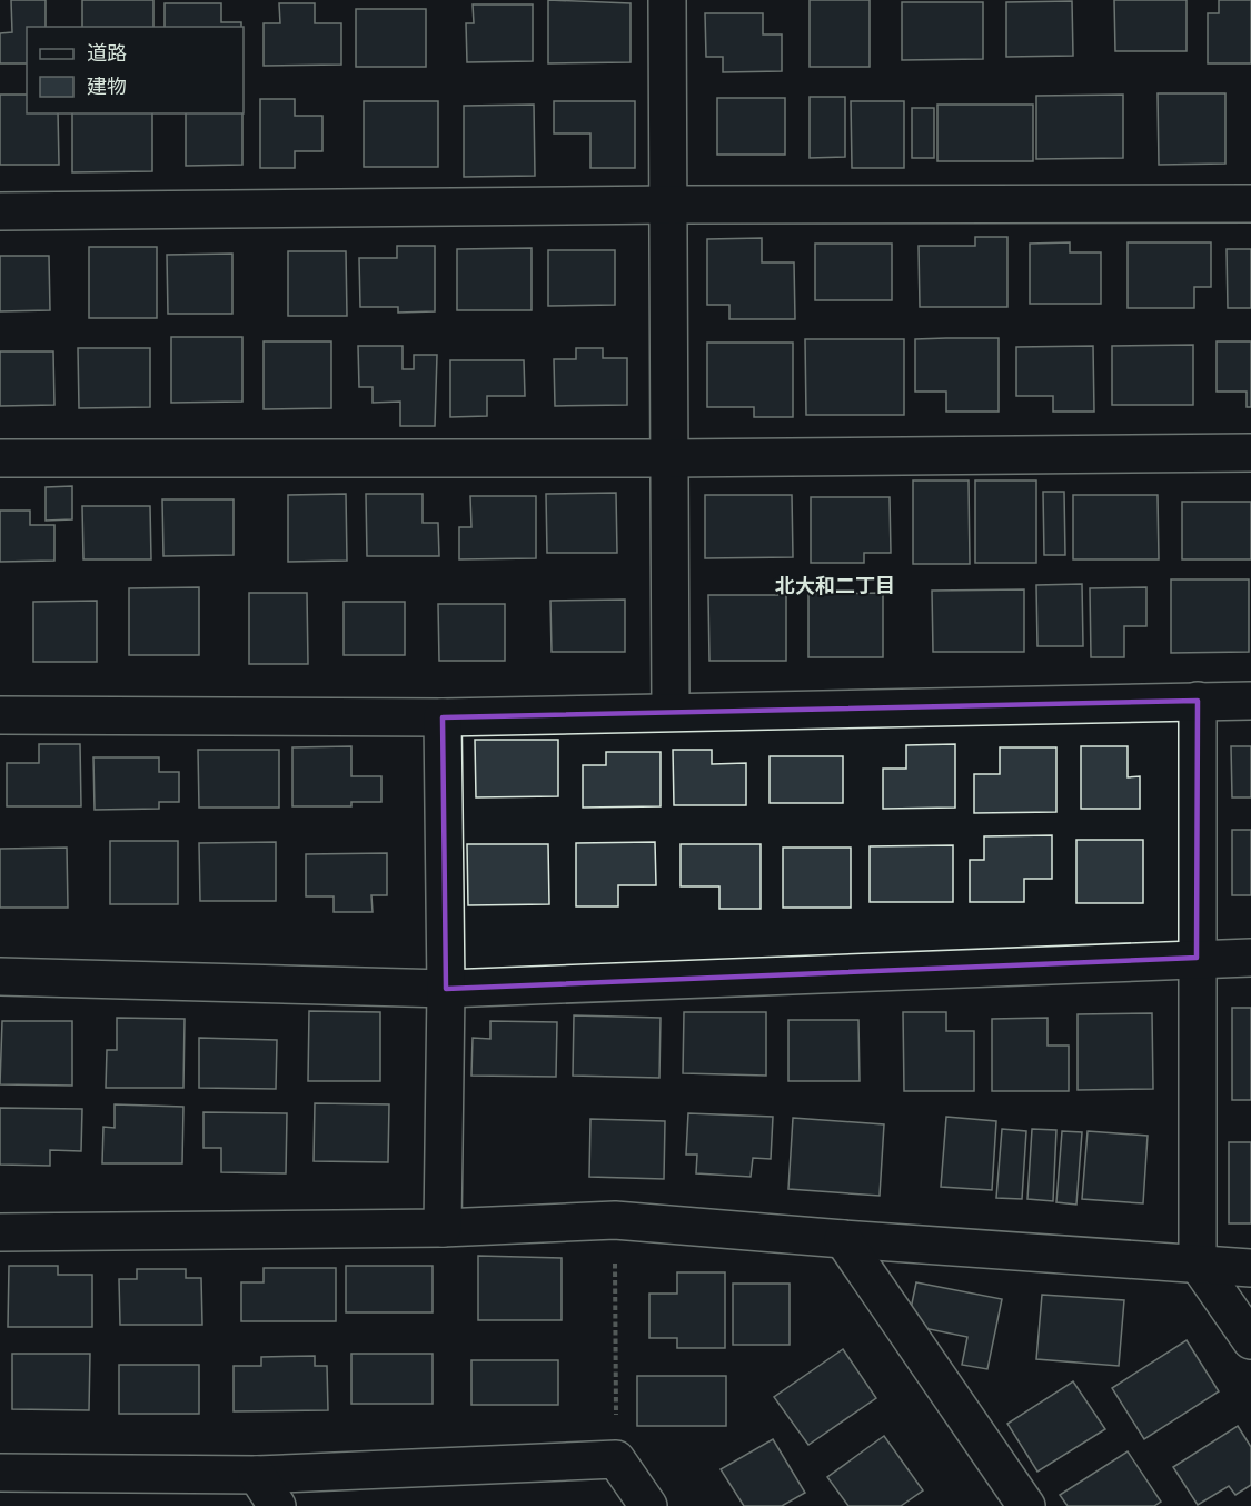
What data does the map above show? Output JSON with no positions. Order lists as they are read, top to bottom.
{
  "districts": ["北大和二丁目"],
  "legend": ["道路", "建物"]
}
